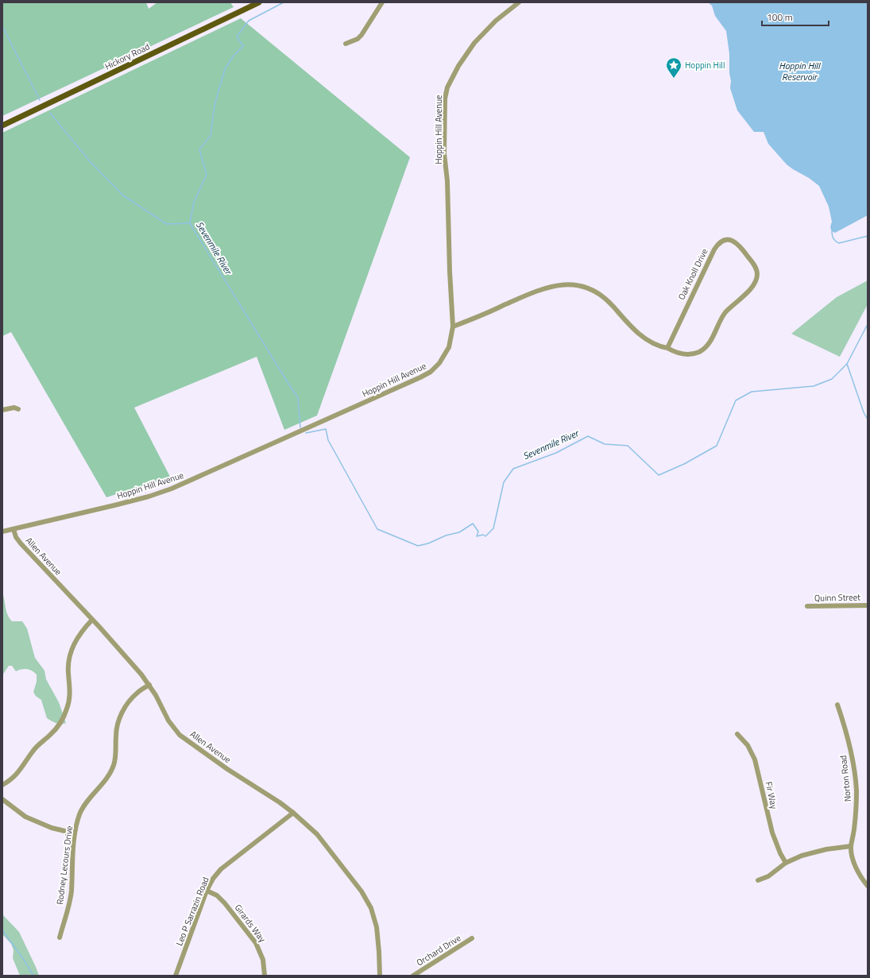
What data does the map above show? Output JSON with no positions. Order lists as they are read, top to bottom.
{
  "streets": {
    "main road": ["Hickory Road"],
    "street": [
      "Hoppin Hill Avenue",
      "Oak Knoll Drive",
      "Allen Avenue",
      "Quinn Street",
      "Norton Road",
      "Fir Way",
      "Rodney Lecours Drive",
      "Leo P Sarrazin Road",
      "Girards Way",
      "Orchard Drive"
    ]
  },
  "crossings": [
    ["Hoppin Hill Avenue", "Oak Knoll Drive"],
    ["Hoppin Hill Avenue", "Allen Avenue"],
    ["Allen Avenue", "Rodney Lecours Drive"],
    ["Allen Avenue", "Leo P Sarrazin Road"],
    ["Leo P Sarrazin Road", "Girards Way"]
  ],
  "water": ["Hoppin Hill Reservoir", "Sevenmile River"],
  "places": {
    "place": ["Hoppin Hill"]
  },
  "scale_bar": "100 m"
}
